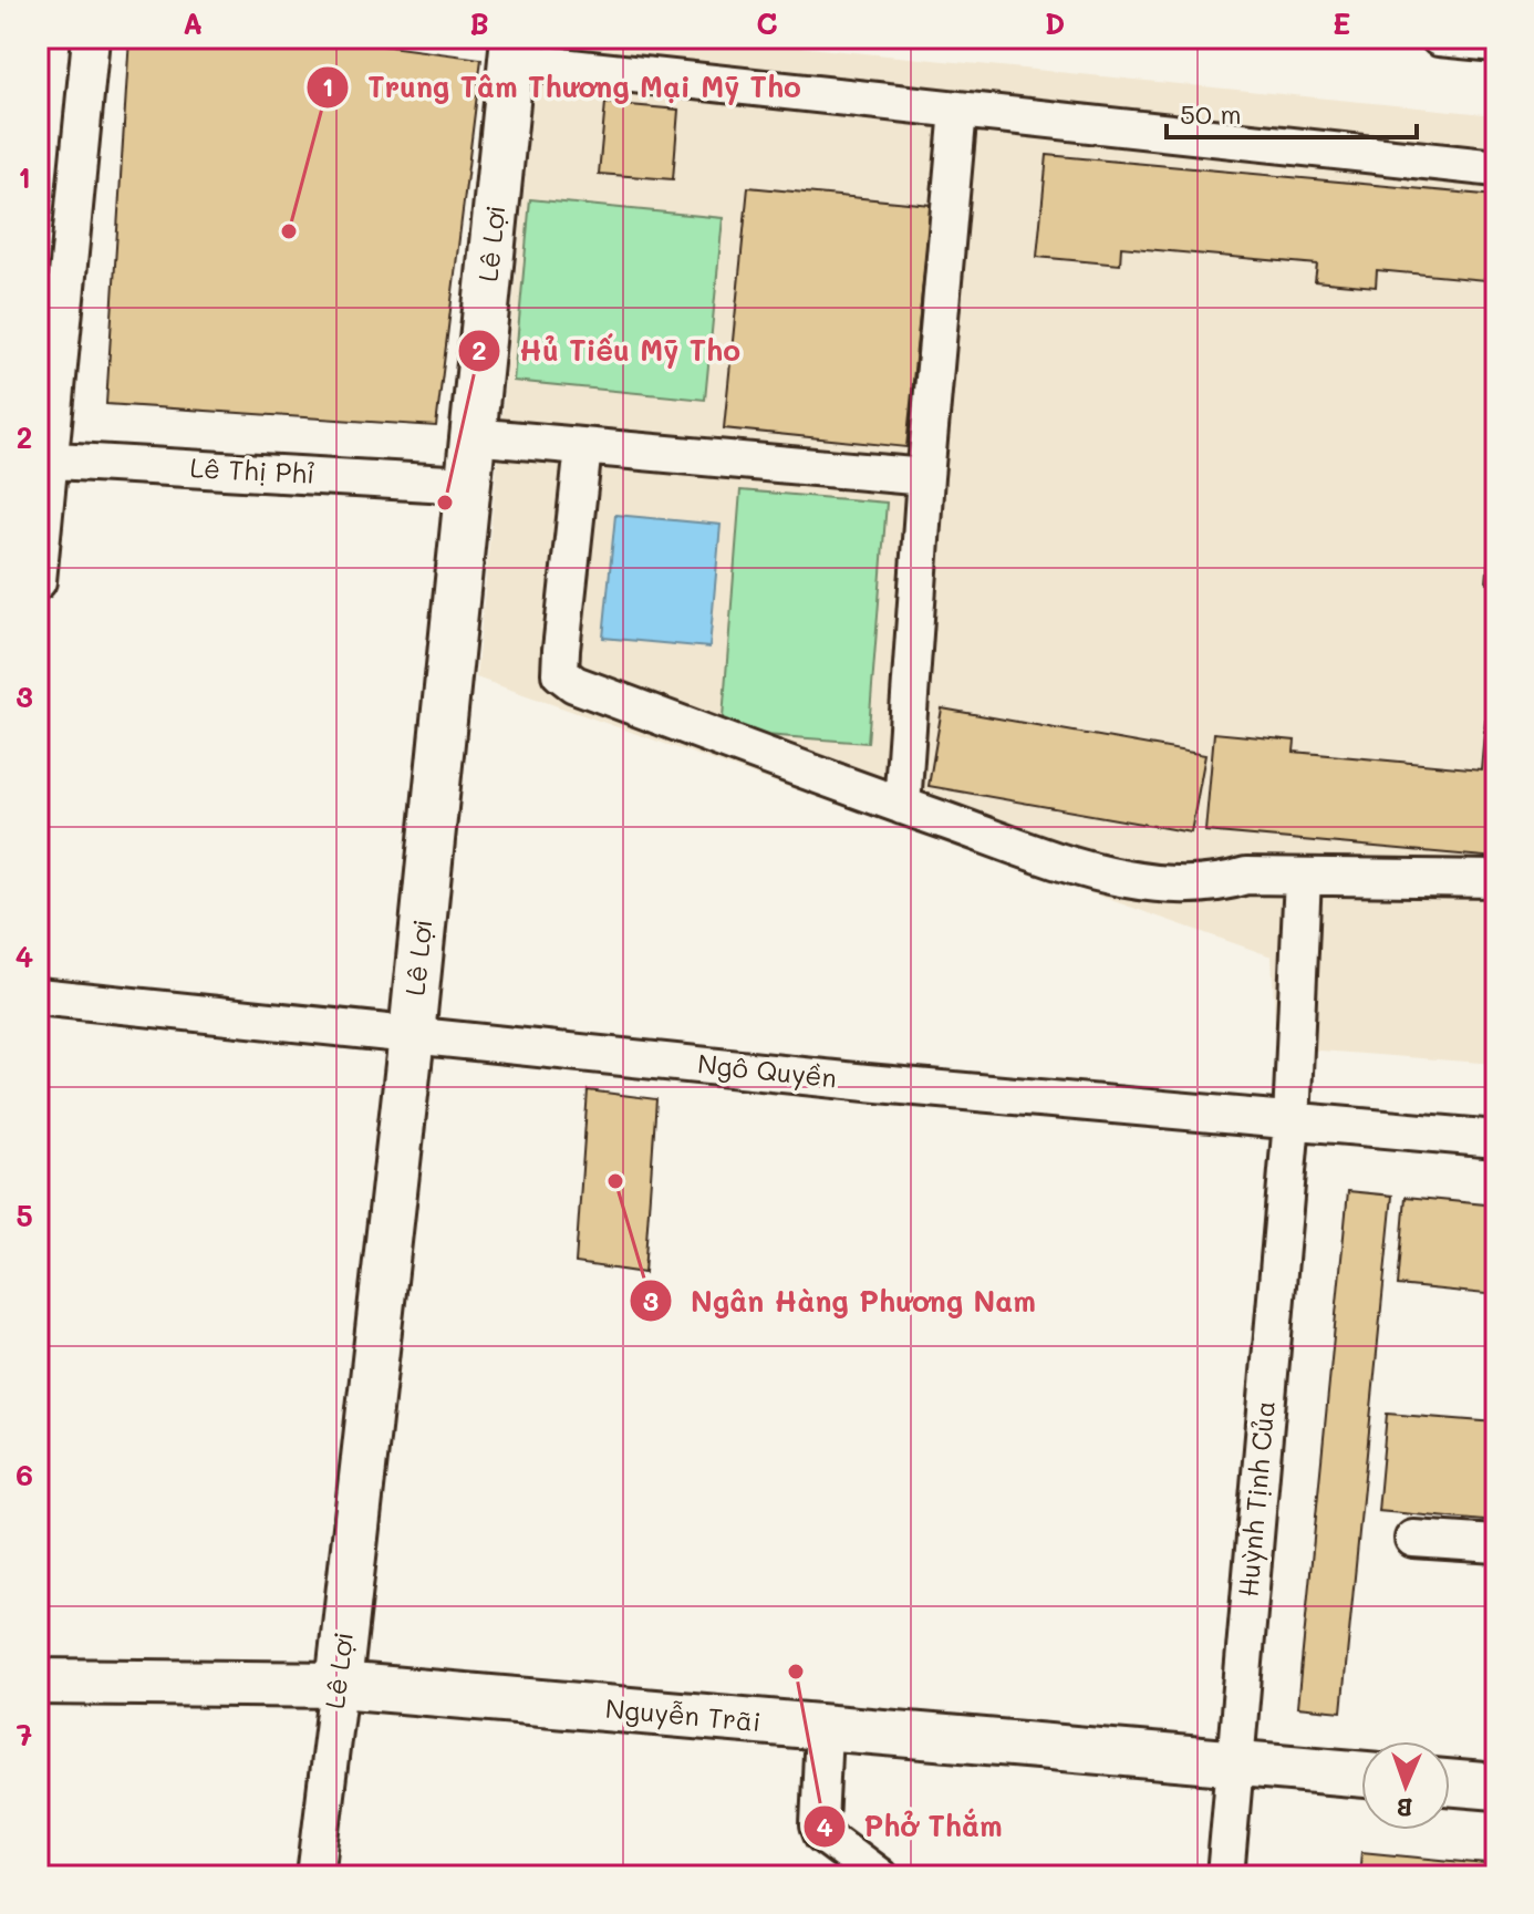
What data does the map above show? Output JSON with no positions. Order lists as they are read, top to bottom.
{
  "streets": {
    "main road": ["Lê Lợi", "Nguyễn Trãi"],
    "street": ["Lê Thị Phỉ", "Ngô Quyền", "Huỳnh Tịnh Của"]
  },
  "crossings": [
    ["Lê Lợi", "Lê Thị Phỉ"],
    ["Lê Lợi", "Ngô Quyền"],
    ["Lê Lợi", "Nguyễn Trãi"],
    ["Ngô Quyền", "Huỳnh Tịnh Của"],
    ["Huỳnh Tịnh Của", "Nguyễn Trãi"]
  ],
  "places": [
    "Trung Tâm Thương Mại Mỹ Tho",
    "Hủ Tiếu Mỹ Tho",
    "Ngân Hàng Phương Nam",
    "Phở Thắm"
  ],
  "scale_bar": "50 m",
  "north": "bottom",
  "grid": {
    "columns": [
      "A",
      "B",
      "C",
      "D",
      "E"
    ],
    "rows": [
      "1",
      "2",
      "3",
      "4",
      "5",
      "6",
      "7"
    ]
  }
}
